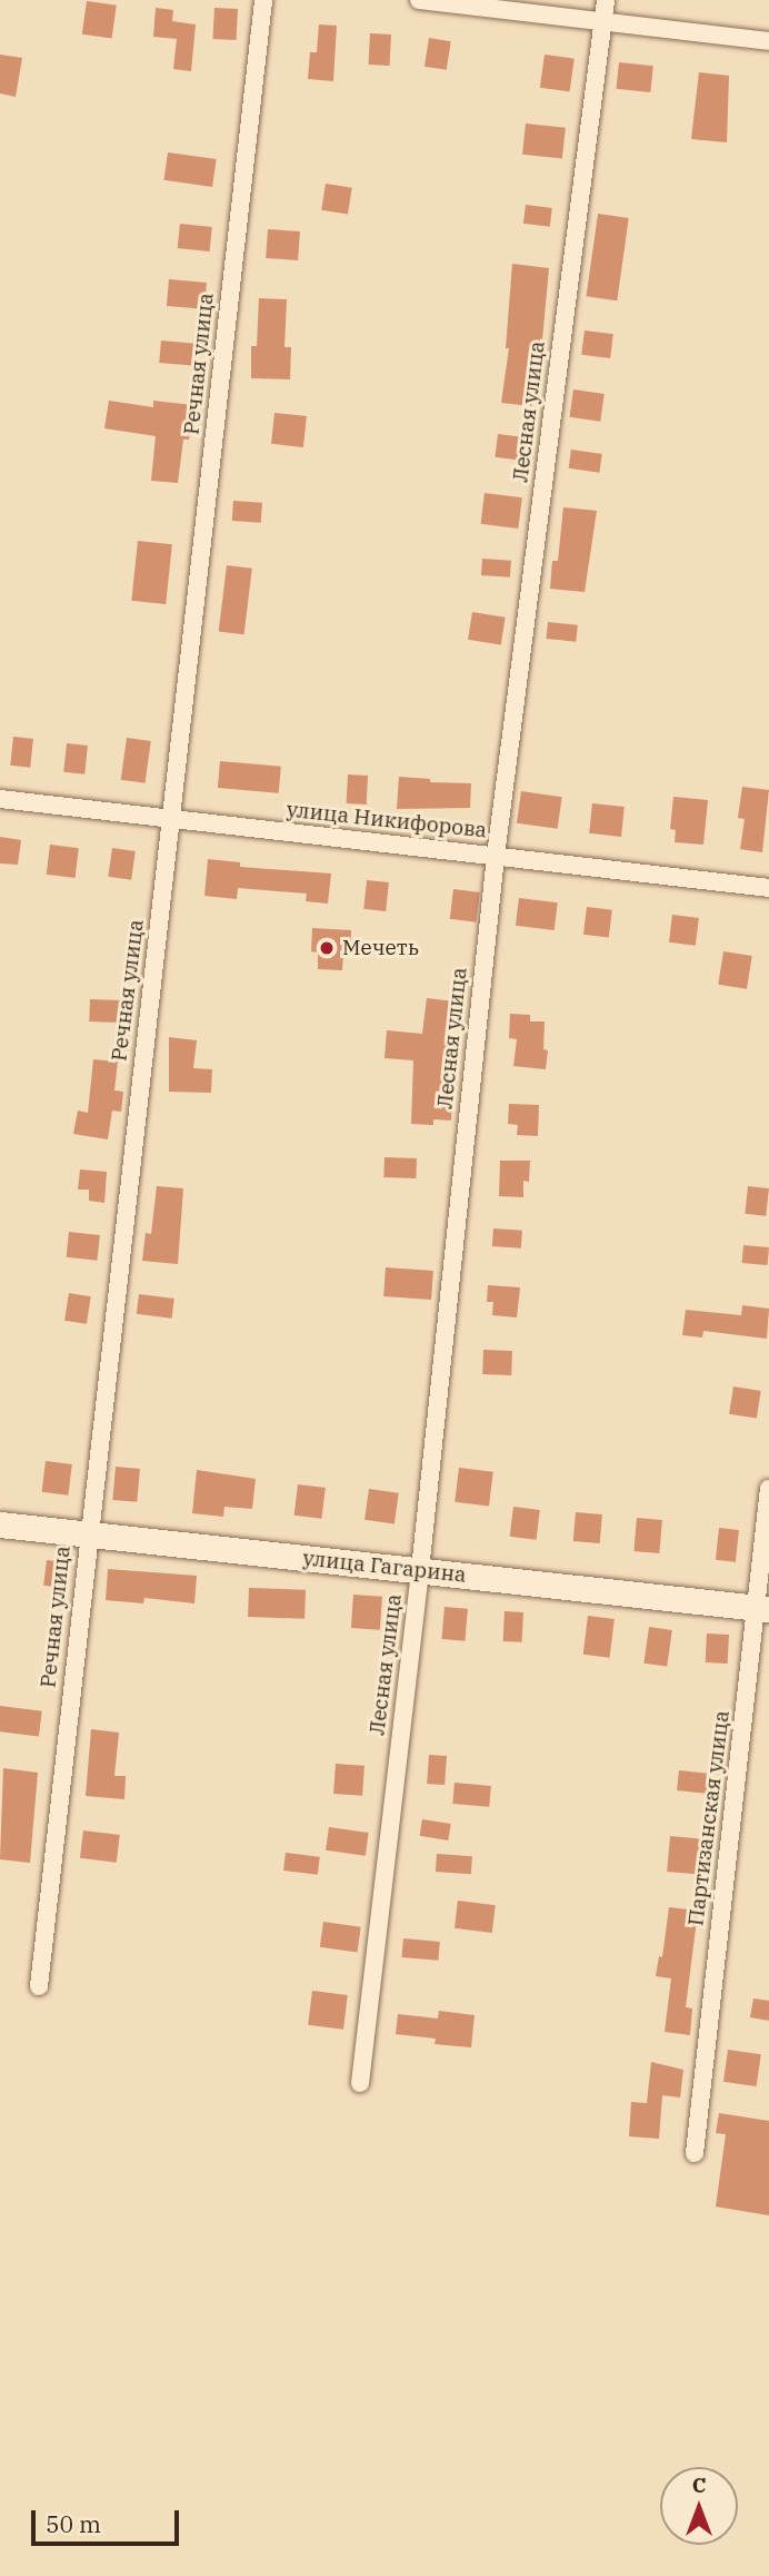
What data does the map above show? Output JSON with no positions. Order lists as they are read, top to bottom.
{
  "streets": {
    "main road": ["улица Гагарина"],
    "street": [
      "Речная улица",
      "Лесная улица",
      "улица Никифорова",
      "Партизанская улица"
    ]
  },
  "crossings": [
    ["Речная улица", "улица Никифорова"],
    ["Речная улица", "улица Гагарина"],
    ["Лесная улица", "улица Никифорова"],
    ["Лесная улица", "улица Гагарина"],
    ["улица Гагарина", "Партизанская улица"]
  ],
  "places": ["Мечеть"],
  "scale_bar": "50 m",
  "north": "top"
}
